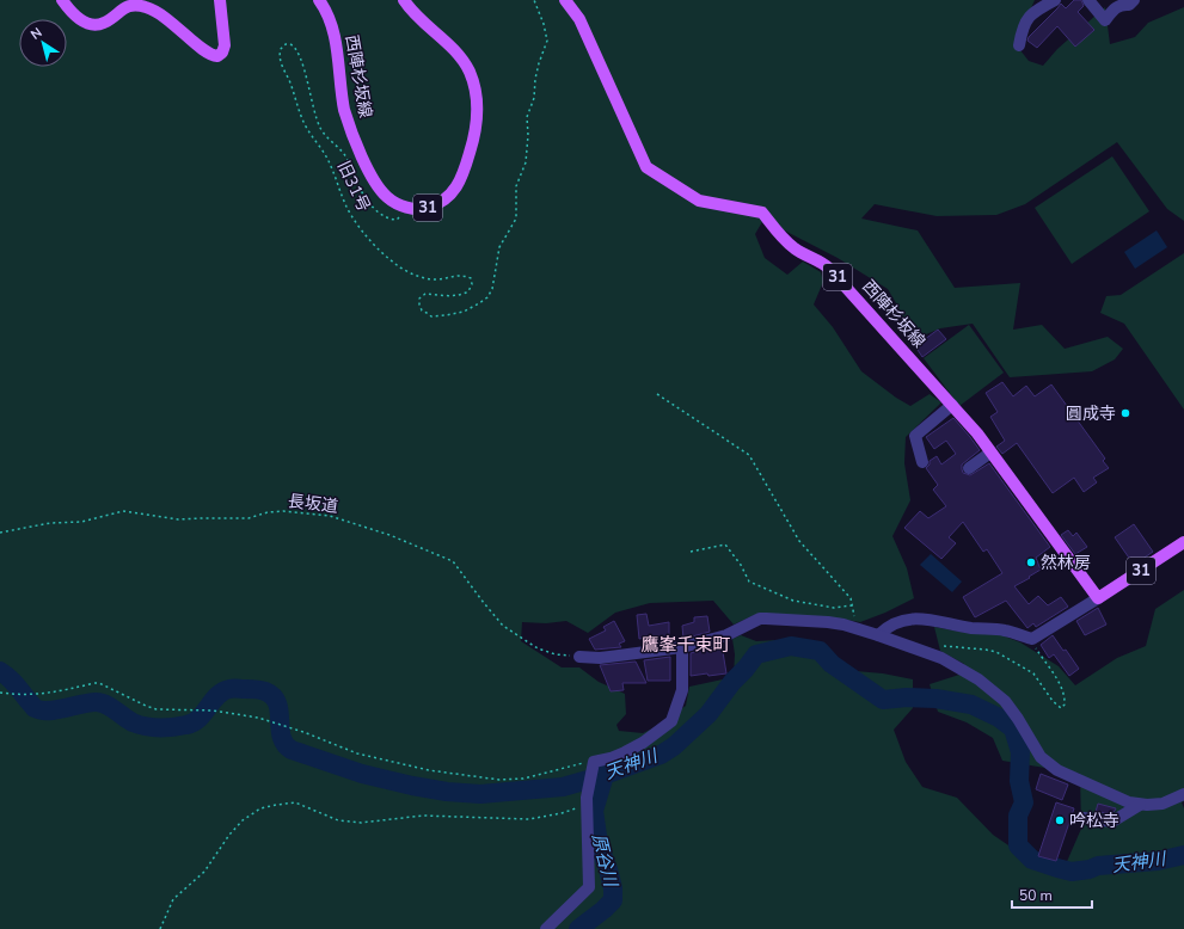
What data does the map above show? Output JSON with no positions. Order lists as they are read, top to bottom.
{
  "streets": {
    "main road": ["西陣杉坂線", "31"],
    "path": ["旧31号", "長坂道"]
  },
  "crossings": [
    ["西陣杉坂線", "旧31号"],
    ["西陣杉坂線", "31"]
  ],
  "districts": ["鷹峯千束町"],
  "water": ["天神川", "原谷川"],
  "places": ["圓成寺", "然林房", "吟松寺"],
  "scale_bar": "50 m",
  "north": "top left"
}
